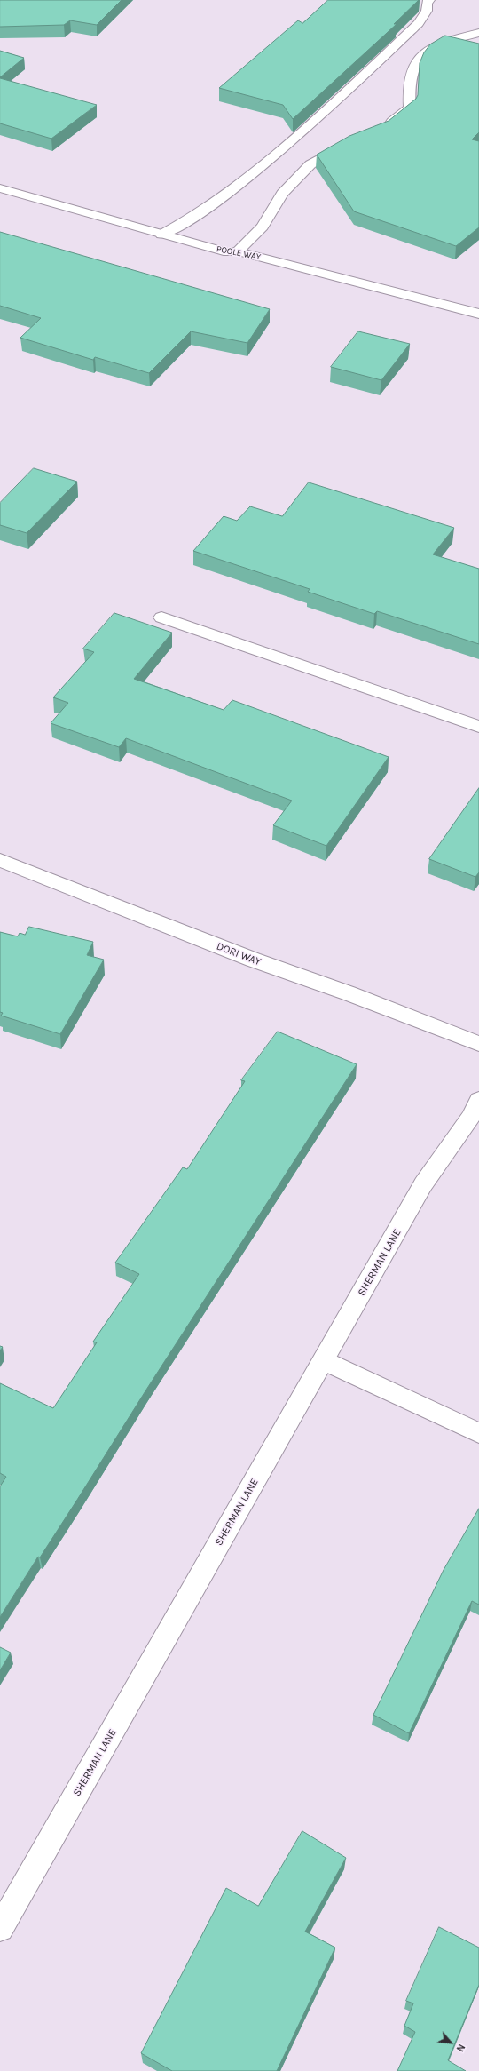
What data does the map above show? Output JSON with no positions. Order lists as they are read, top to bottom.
{
  "streets": {
    "street": ["POOLE WAY", "DORI WAY", "SHERMAN LANE"]
  },
  "north": "bottom right"
}
